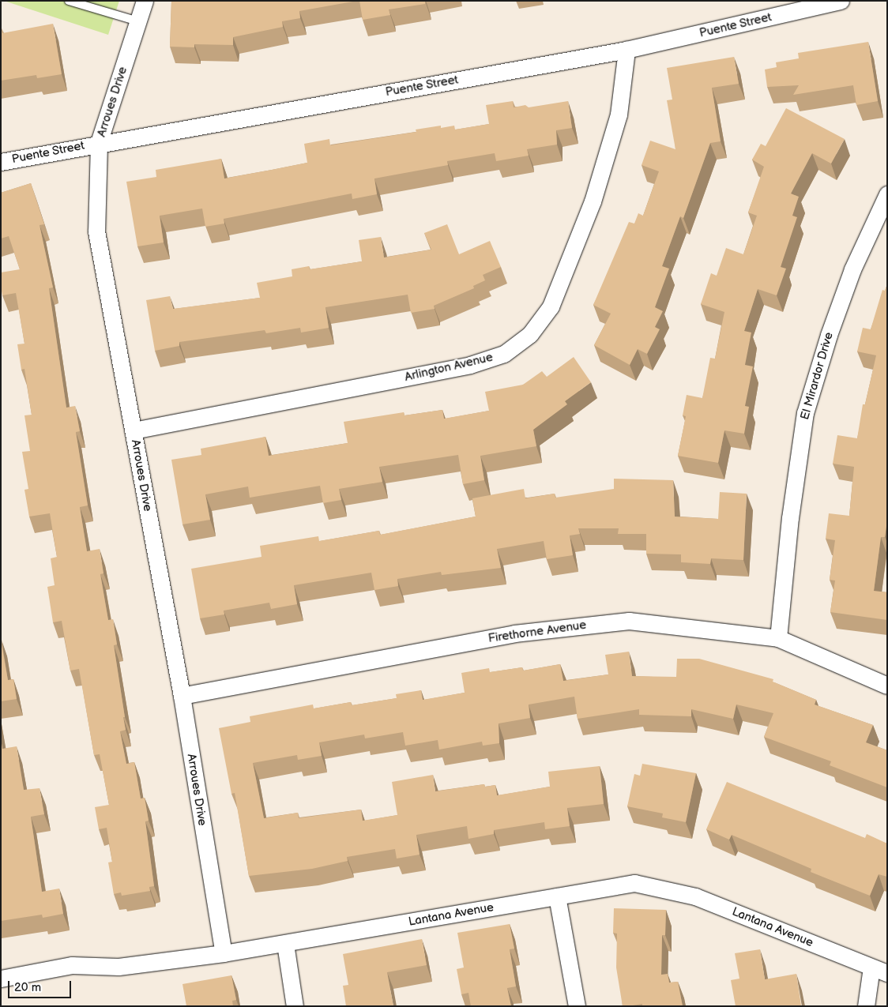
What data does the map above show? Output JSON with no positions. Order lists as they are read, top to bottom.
{
  "streets": {
    "street": [
      "Puente Street",
      "Arroues Drive",
      "Arlington Avenue",
      "El Mirardor Drive",
      "Firethorne Avenue",
      "Lantana Avenue"
    ]
  },
  "crossings": [
    ["Puente Street", "Arroues Drive"],
    ["Puente Street", "Arlington Avenue"],
    ["Arroues Drive", "Arlington Avenue"],
    ["Arroues Drive", "Firethorne Avenue"],
    ["Arroues Drive", "Lantana Avenue"],
    ["El Mirardor Drive", "Firethorne Avenue"]
  ],
  "scale_bar": "20 m"
}
